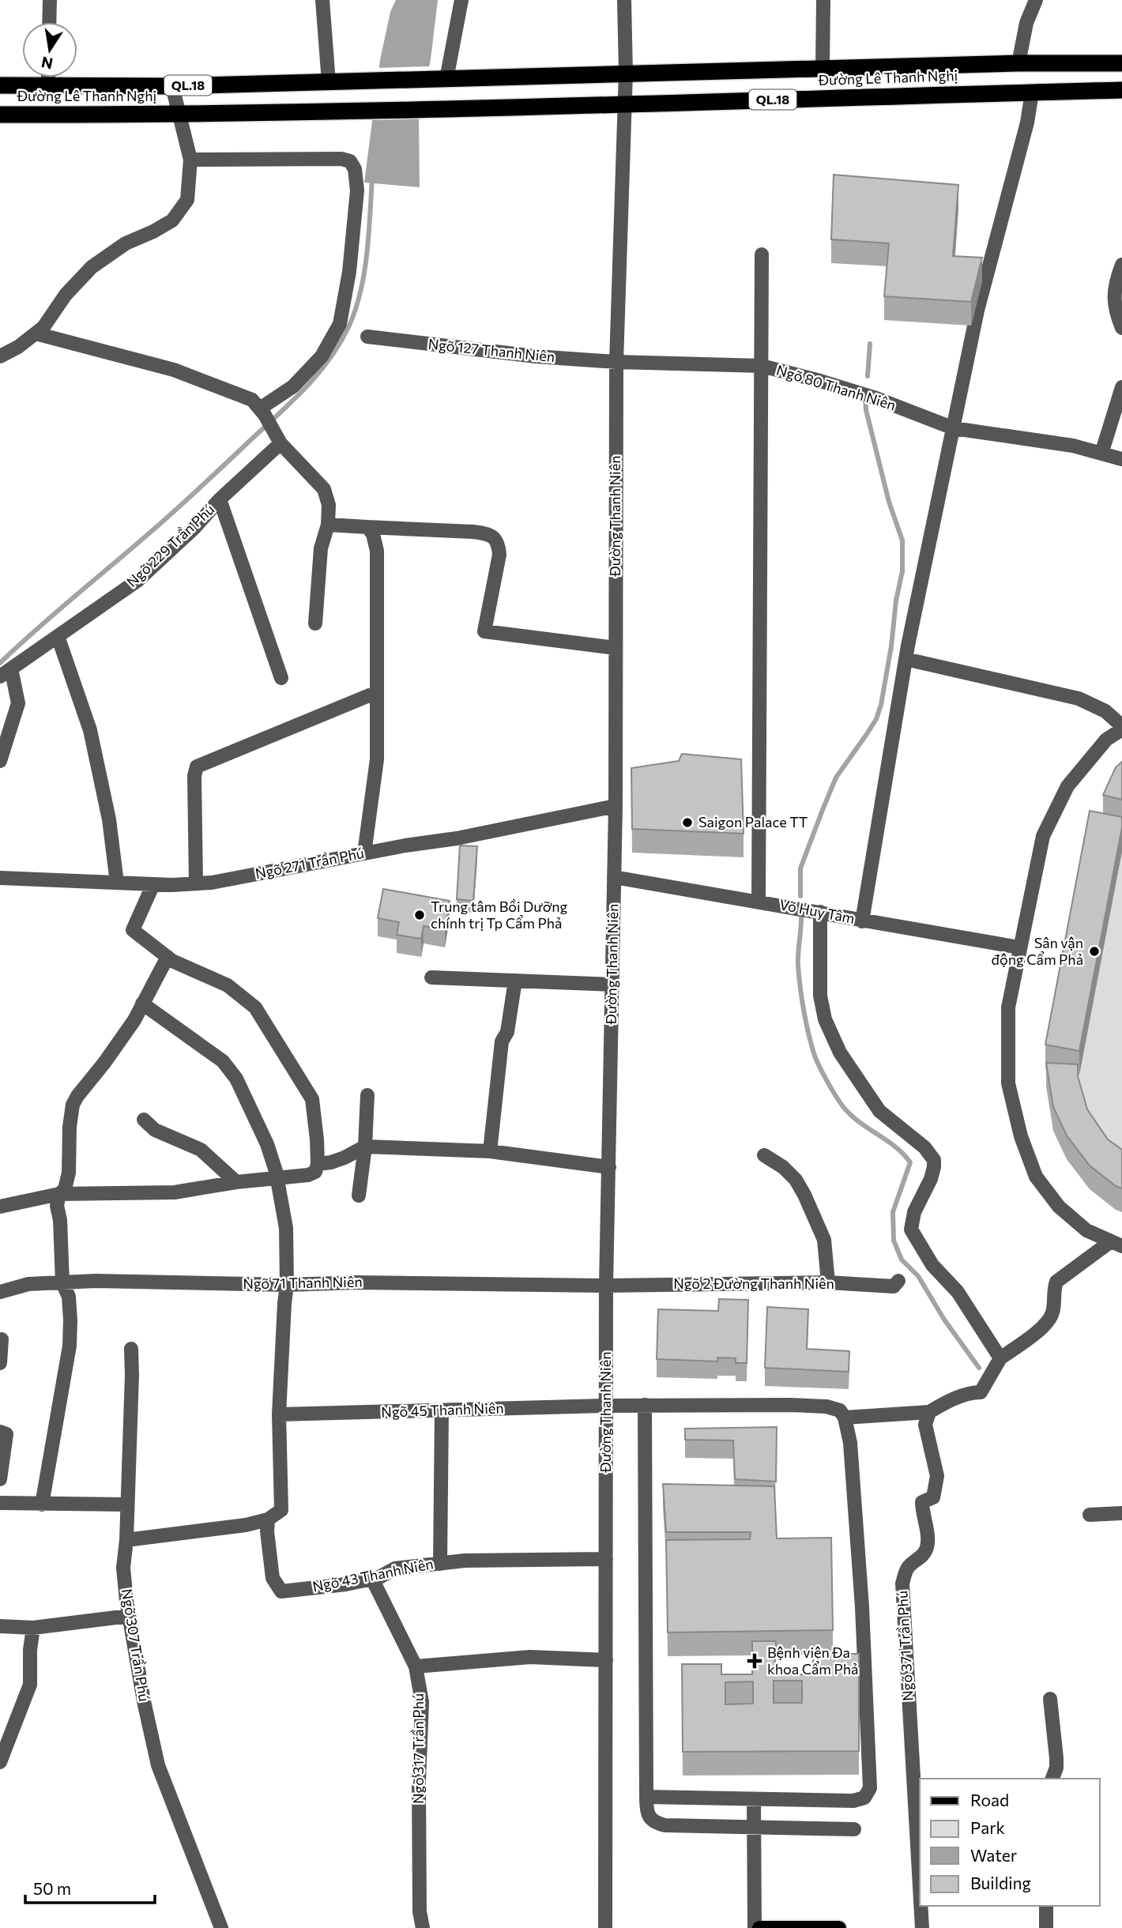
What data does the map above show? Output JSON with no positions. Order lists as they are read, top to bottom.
{
  "streets": {
    "highway": ["Đường Lê Thanh Nghị", "QL.18"],
    "street": [
      "Ngõ 127 Thanh Niên",
      "Ngõ 80 Thanh Niên",
      "Đường Thanh Niên",
      "Ngõ 229 Trần Phú",
      "Ngõ 271 Trần Phú",
      "Võ Huy Tâm",
      "Ngõ 71 Thanh Niên",
      "Ngõ 2 Đường Thanh Niên",
      "Ngõ 45 Thanh Niên",
      "Ngõ 43 Thanh Niên",
      "Ngõ 307 Trần Phú",
      "Ngõ 371 Trần Phú",
      "Ngõ 317 Trần Phú"
    ]
  },
  "crossings": [
    ["Đường Lê Thanh Nghị", "Đường Thanh Niên"],
    ["Ngõ 127 Thanh Niên", "Ngõ 80 Thanh Niên"],
    ["Ngõ 127 Thanh Niên", "Đường Thanh Niên"],
    ["Ngõ 80 Thanh Niên", "Đường Thanh Niên"],
    ["Đường Thanh Niên", "Ngõ 271 Trần Phú"],
    ["Đường Thanh Niên", "Võ Huy Tâm"],
    ["Đường Thanh Niên", "Ngõ 71 Thanh Niên"],
    ["Đường Thanh Niên", "Ngõ 2 Đường Thanh Niên"],
    ["Đường Thanh Niên", "Ngõ 45 Thanh Niên"],
    ["Đường Thanh Niên", "Ngõ 43 Thanh Niên"],
    ["Ngõ 71 Thanh Niên", "Ngõ 2 Đường Thanh Niên"],
    ["Ngõ 43 Thanh Niên", "Ngõ 317 Trần Phú"]
  ],
  "places": {
    "other": ["Saigon Palace TT", "Trung tâm Bồi Dưỡng chính trị Tp Cẩm Phả", "Sân vận động Cẩm Phả"],
    "health": ["Bệnh viện Đa khoa Cẩm Phả"]
  },
  "legend": [
    "Road",
    "Park",
    "Water",
    "Building"
  ],
  "scale_bar": "50 m",
  "north": "bottom"
}
